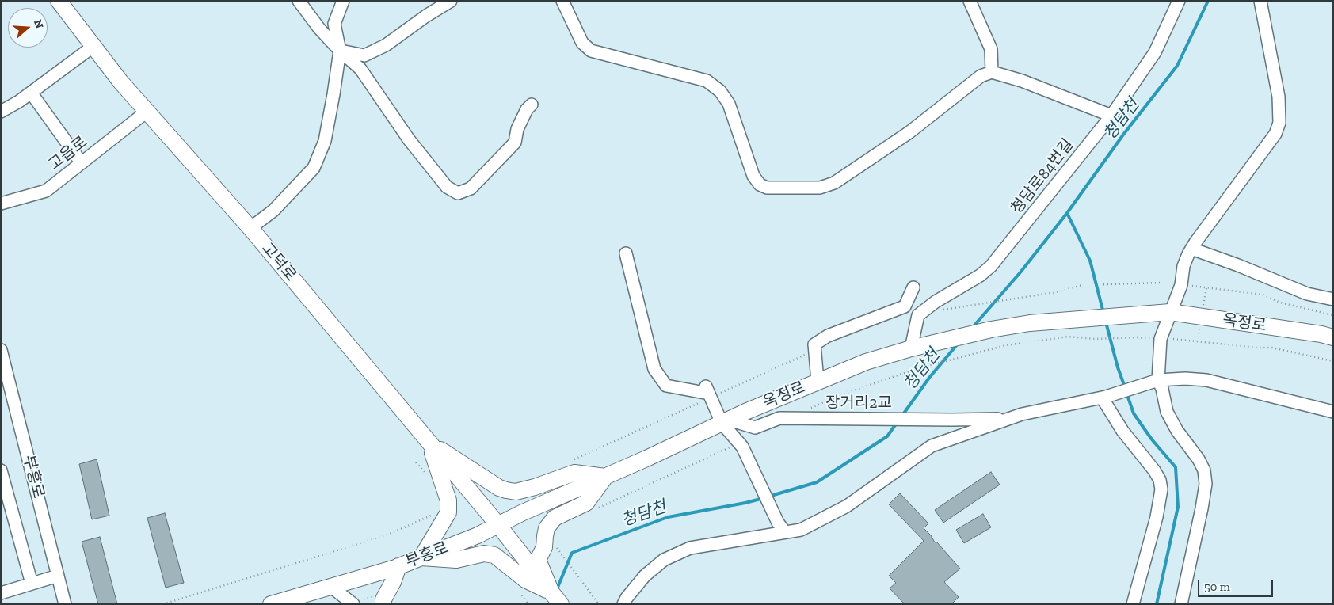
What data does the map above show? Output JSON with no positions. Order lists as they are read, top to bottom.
{
  "streets": {
    "main road": ["고덕로", "옥정로", "부흥로"],
    "street": ["고읍로", "청담로84번길", "장거리2교"]
  },
  "crossings": [
    ["고읍로", "고덕로"],
    ["청담로84번길", "옥정로"],
    ["고덕로", "옥정로"],
    ["고덕로", "부흥로"],
    ["옥정로", "장거리2교"],
    ["옥정로", "부흥로"]
  ],
  "water": ["청담천"],
  "scale_bar": "50 m",
  "north": "right"
}
